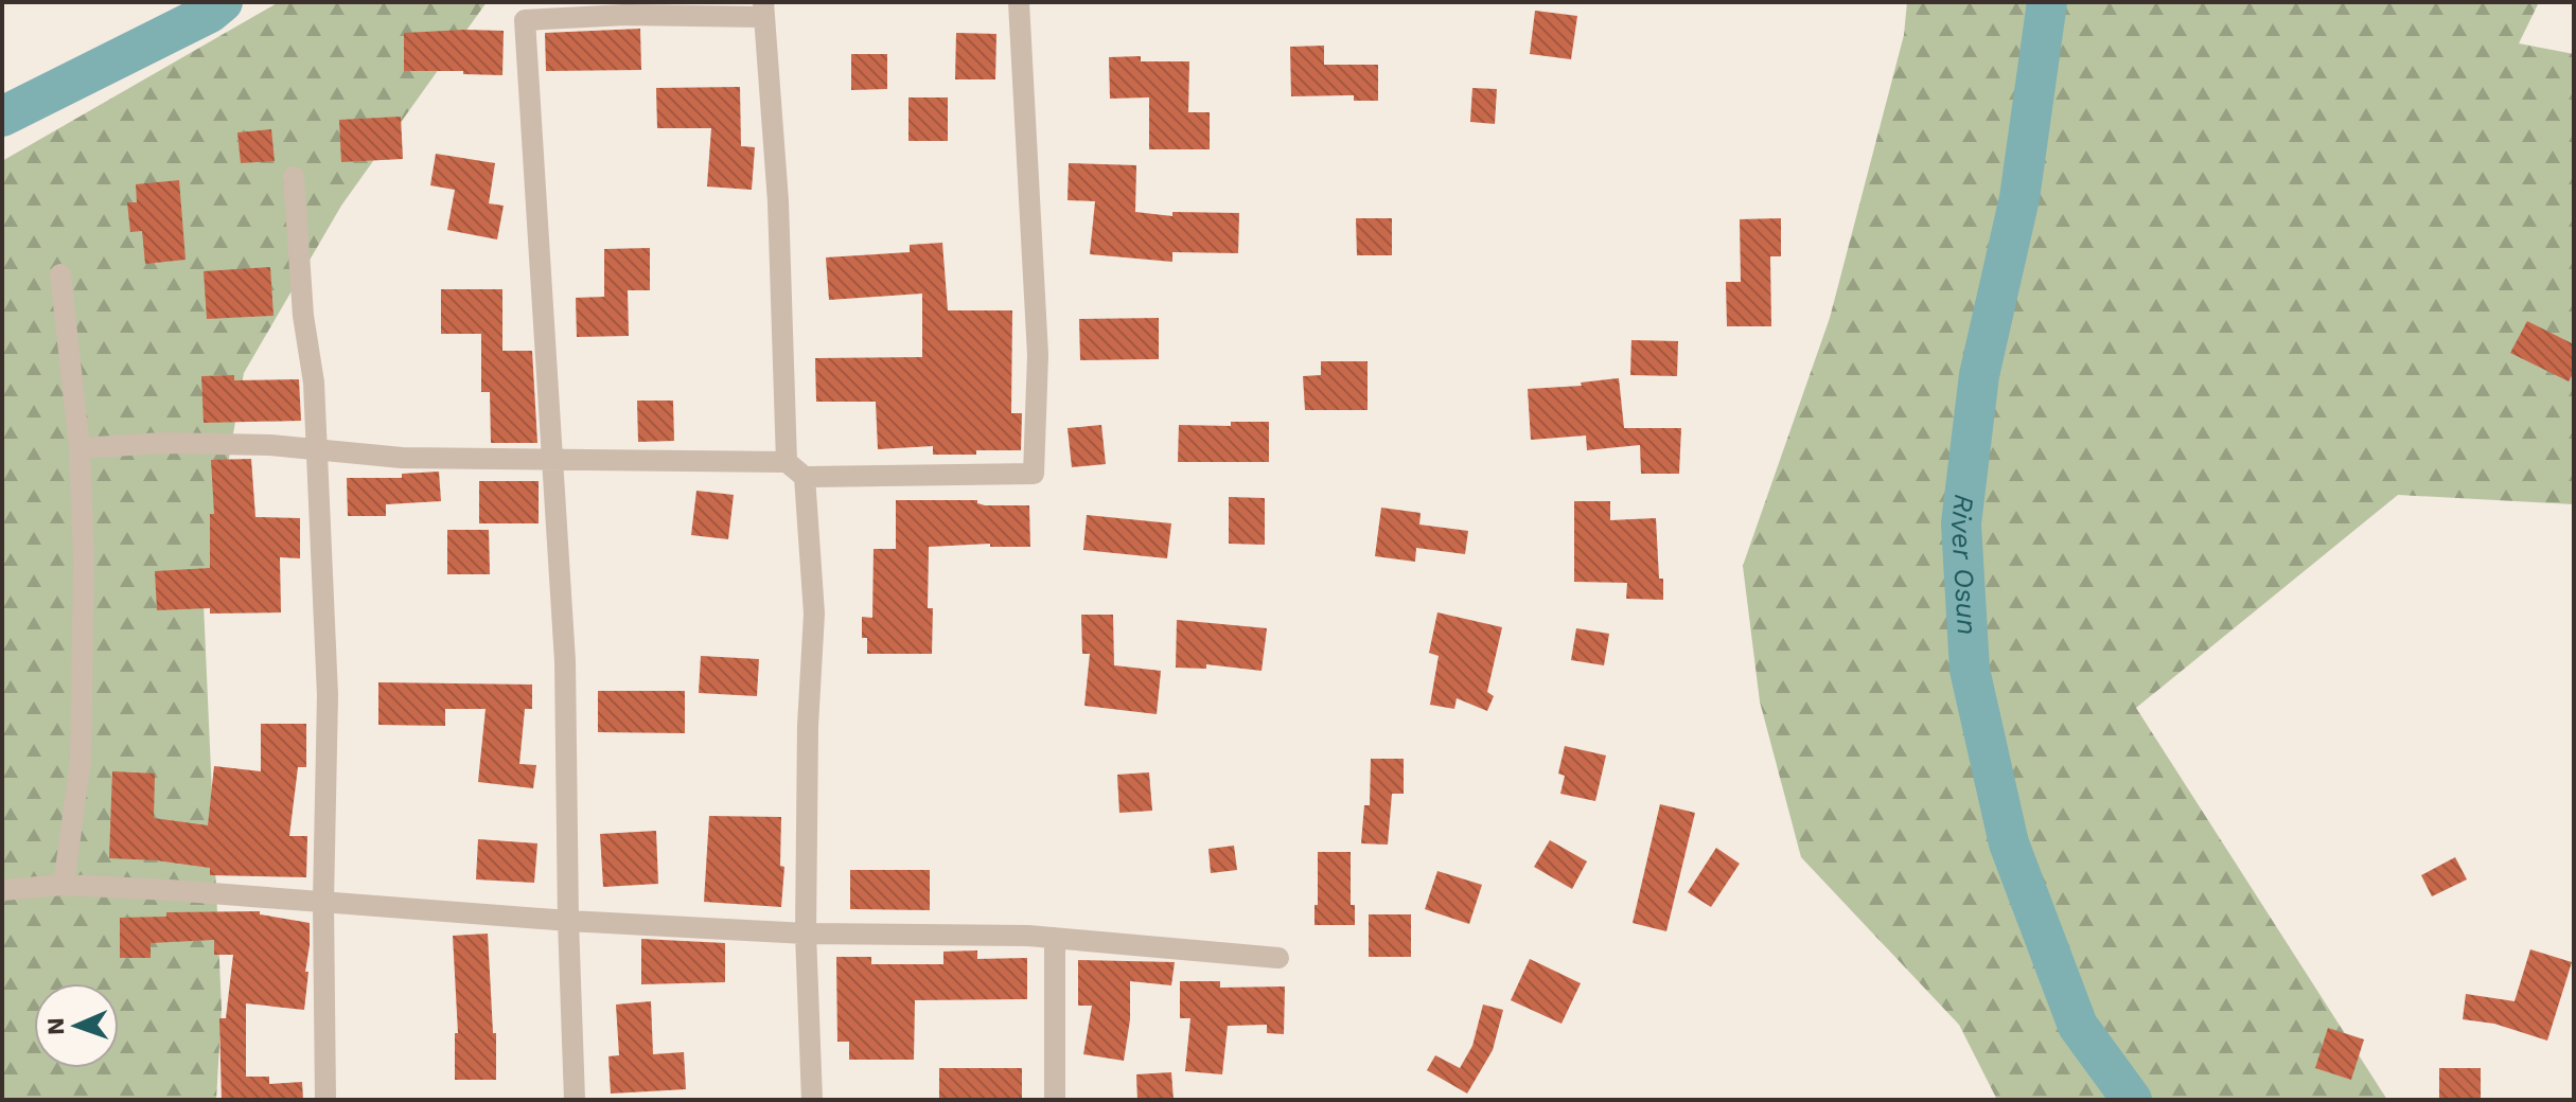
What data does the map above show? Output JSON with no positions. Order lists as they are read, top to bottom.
{
  "water": ["River Osun"],
  "north": "left"
}
